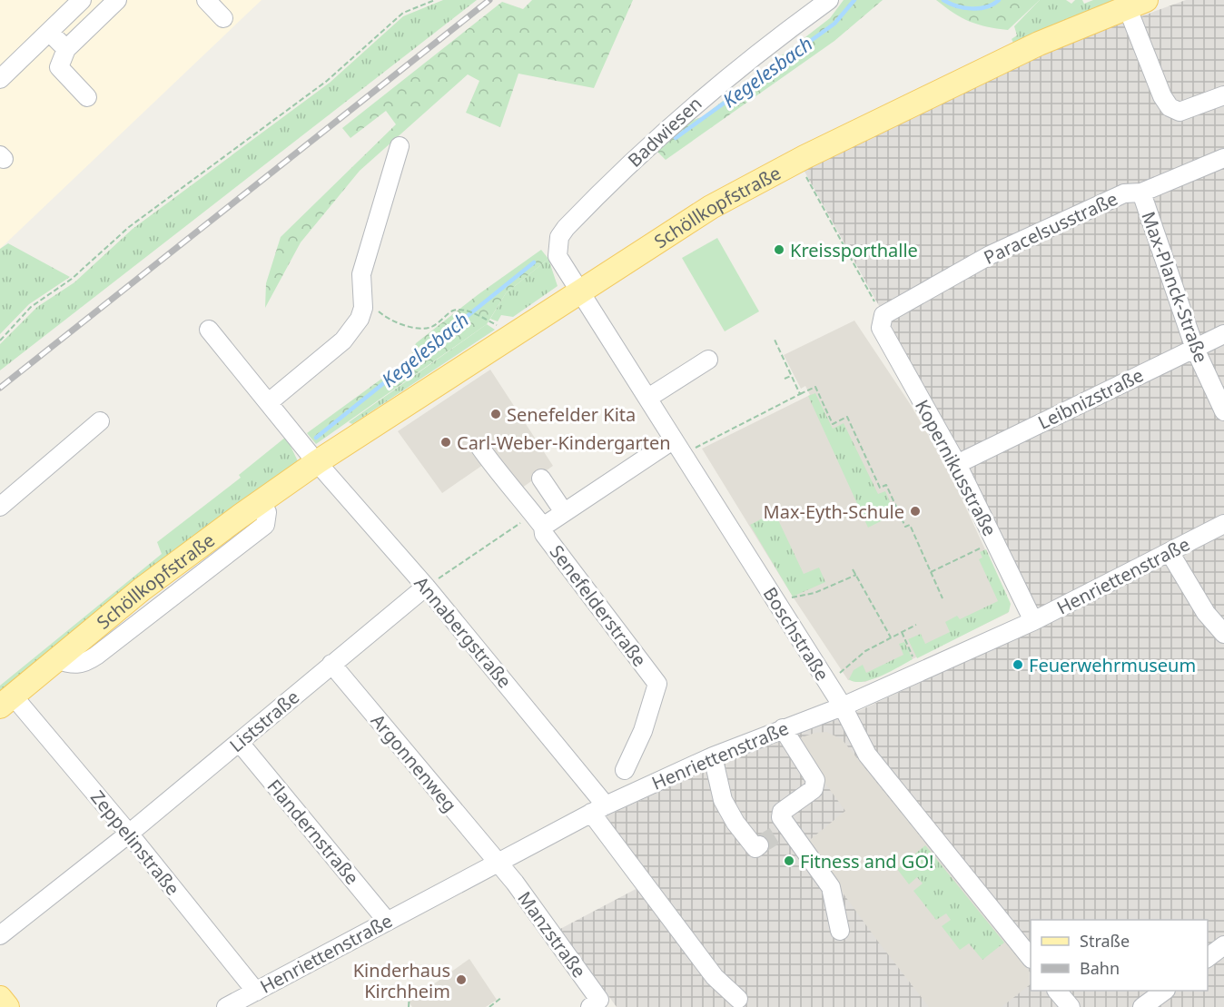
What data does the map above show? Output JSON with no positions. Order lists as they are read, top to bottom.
{
  "streets": {
    "main road": ["Schöllkopfstraße"],
    "street": [
      "Badwiesen",
      "Paracelsusstraße",
      "Max-Planck-Straße",
      "Leibnizstraße",
      "Kopernikusstraße",
      "Henriettenstraße",
      "Senefelderstraße",
      "Annabergstraße",
      "Boschstraße",
      "Liststraße",
      "Argonnenweg",
      "Flandernstraße",
      "Zeppelinstraße",
      "Manzstraße"
    ]
  },
  "crossings": [
    ["Badwiesen", "Schöllkopfstraße"],
    ["Badwiesen", "Boschstraße"],
    ["Schöllkopfstraße", "Annabergstraße"],
    ["Schöllkopfstraße", "Boschstraße"],
    ["Schöllkopfstraße", "Zeppelinstraße"],
    ["Paracelsusstraße", "Max-Planck-Straße"],
    ["Paracelsusstraße", "Kopernikusstraße"],
    ["Max-Planck-Straße", "Leibnizstraße"],
    ["Leibnizstraße", "Kopernikusstraße"],
    ["Kopernikusstraße", "Henriettenstraße"],
    ["Henriettenstraße", "Annabergstraße"],
    ["Henriettenstraße", "Boschstraße"],
    ["Henriettenstraße", "Argonnenweg"],
    ["Henriettenstraße", "Flandernstraße"],
    ["Henriettenstraße", "Zeppelinstraße"],
    ["Henriettenstraße", "Manzstraße"],
    ["Senefelderstraße", "Boschstraße"],
    ["Annabergstraße", "Liststraße"],
    ["Liststraße", "Argonnenweg"],
    ["Liststraße", "Flandernstraße"],
    ["Liststraße", "Zeppelinstraße"],
    ["Argonnenweg", "Manzstraße"]
  ],
  "water": ["Kegelesbach"],
  "places": [
    "Kreissporthalle",
    "Senefelder Kita",
    "Carl-Weber-Kindergarten",
    "Max-Eyth-Schule",
    "Feuerwehrmuseum",
    "Fitness and GO!",
    "Kinderhaus Kirchheim"
  ],
  "legend": ["Straße", "Bahn"]
}
